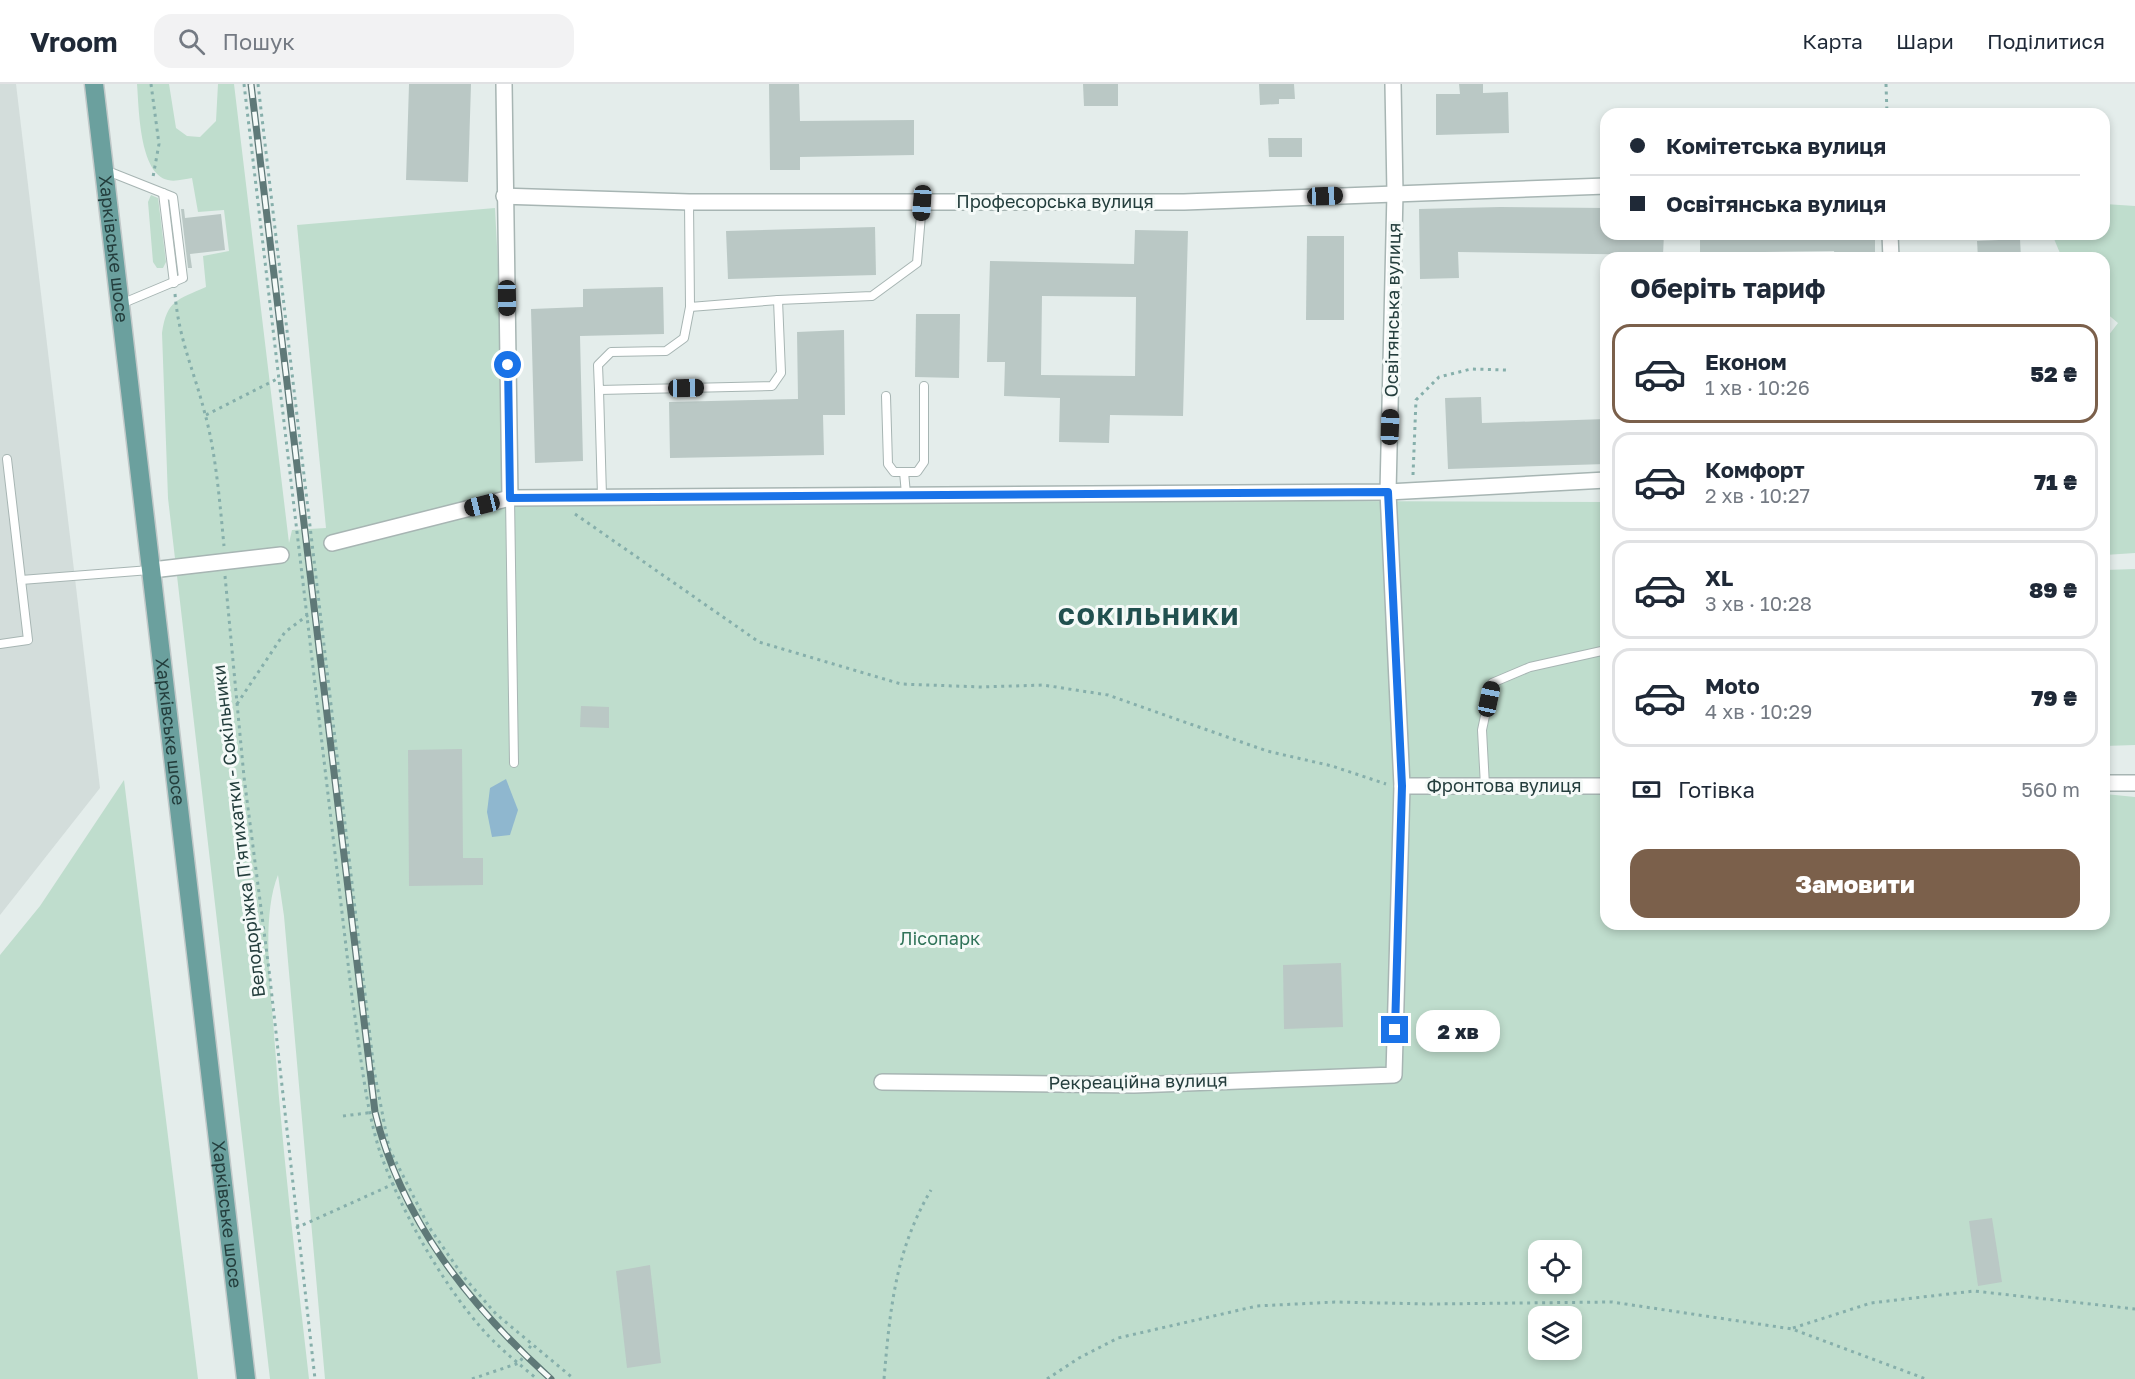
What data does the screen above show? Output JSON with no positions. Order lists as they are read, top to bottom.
{
  "streets": {
    "main road": ["Харківське шосе"],
    "street": [
      "Професорська вулиця",
      "Освітянська вулиця",
      "Фронтова вулиця",
      "Рекреаційна вулиця"
    ],
    "path": ["Велодоріжка П'ятихатки - Сокільники"]
  },
  "crossings": [
    ["Професорська вулиця", "Освітянська вулиця"],
    ["Освітянська вулиця", "Фронтова вулиця"],
    ["Освітянська вулиця", "Рекреаційна вулиця"]
  ],
  "districts": ["СОКІЛЬНИКИ"],
  "parks": ["Лісопарк"],
  "page": {
    "header": "Vroom",
    "search": "Пошук",
    "nav": ["Карта", "Шари", "Поділитися"],
    "banner": ["Комітетська вулиця", "Освітянська вулиця"],
    "heading": "Оберіть тариф",
    "list": [
      {
        "name": "Економ",
        "note": "1 хв · 10:26",
        "value": "52 ₴"
      },
      {
        "name": "Комфорт",
        "note": "2 хв · 10:27",
        "value": "71 ₴"
      },
      {
        "name": "XL",
        "note": "3 хв · 10:28",
        "value": "89 ₴"
      },
      {
        "name": "Moto",
        "note": "4 хв · 10:29",
        "value": "79 ₴"
      }
    ],
    "pay": ["Готівка", "560 m"],
    "buttons": "Замовити",
    "bubble": "2 хв"
  }
}
